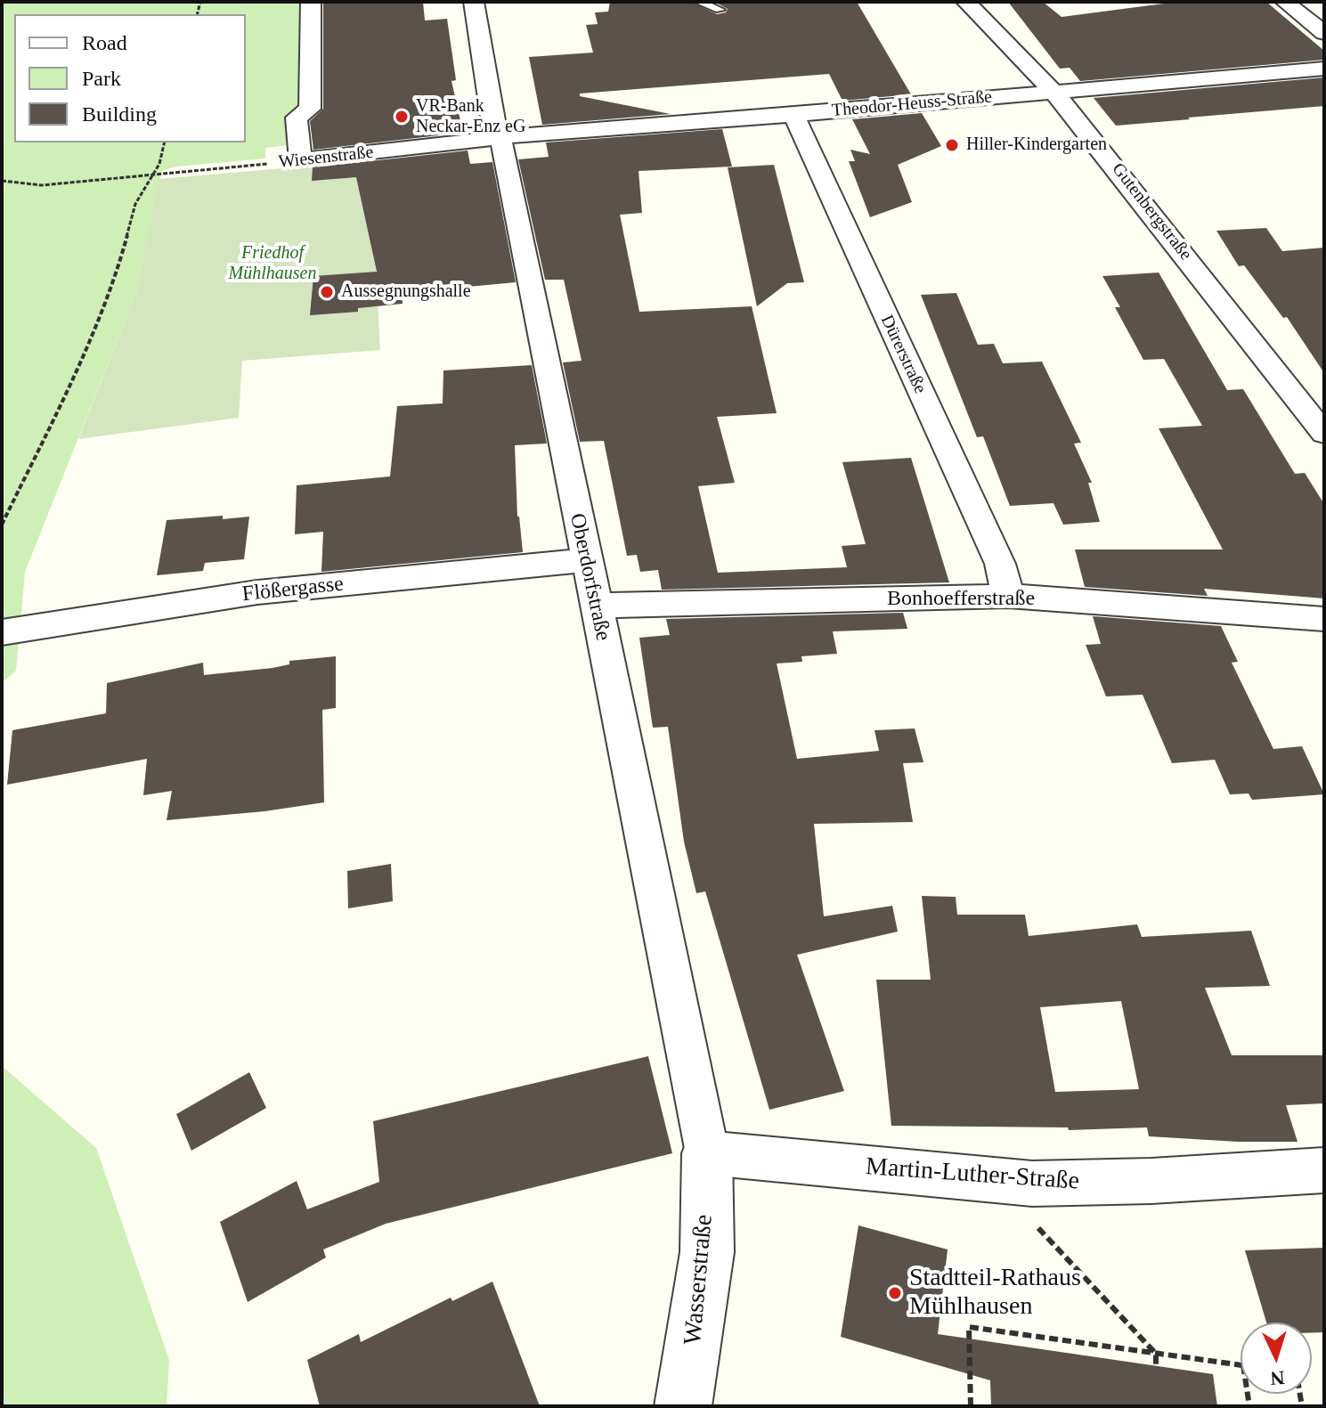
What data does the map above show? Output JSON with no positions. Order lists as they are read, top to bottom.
{
  "streets": {
    "street": [
      "Theodor-Heuss-Straße",
      "Wiesenstraße",
      "Gutenbergstraße",
      "Dürerstraße",
      "Oberdorfstraße",
      "Flößergasse",
      "Bonhoefferstraße",
      "Martin-Luther-Straße",
      "Wasserstraße"
    ]
  },
  "crossings": [
    ["Theodor-Heuss-Straße", "Wiesenstraße"],
    ["Theodor-Heuss-Straße", "Gutenbergstraße"],
    ["Theodor-Heuss-Straße", "Dürerstraße"],
    ["Theodor-Heuss-Straße", "Oberdorfstraße"],
    ["Wiesenstraße", "Oberdorfstraße"],
    ["Dürerstraße", "Bonhoefferstraße"],
    ["Oberdorfstraße", "Flößergasse"],
    ["Oberdorfstraße", "Bonhoefferstraße"],
    ["Oberdorfstraße", "Martin-Luther-Straße"],
    ["Oberdorfstraße", "Wasserstraße"],
    ["Martin-Luther-Straße", "Wasserstraße"]
  ],
  "parks": ["Friedhof Mühlhausen"],
  "places": [
    "VR-Bank Neckar-Enz eG",
    "Hiller-Kindergarten",
    "Aussegnungshalle",
    "Stadtteil-Rathaus Mühlhausen"
  ],
  "legend": ["Road", "Park", "Building"],
  "north": "bottom"
}
